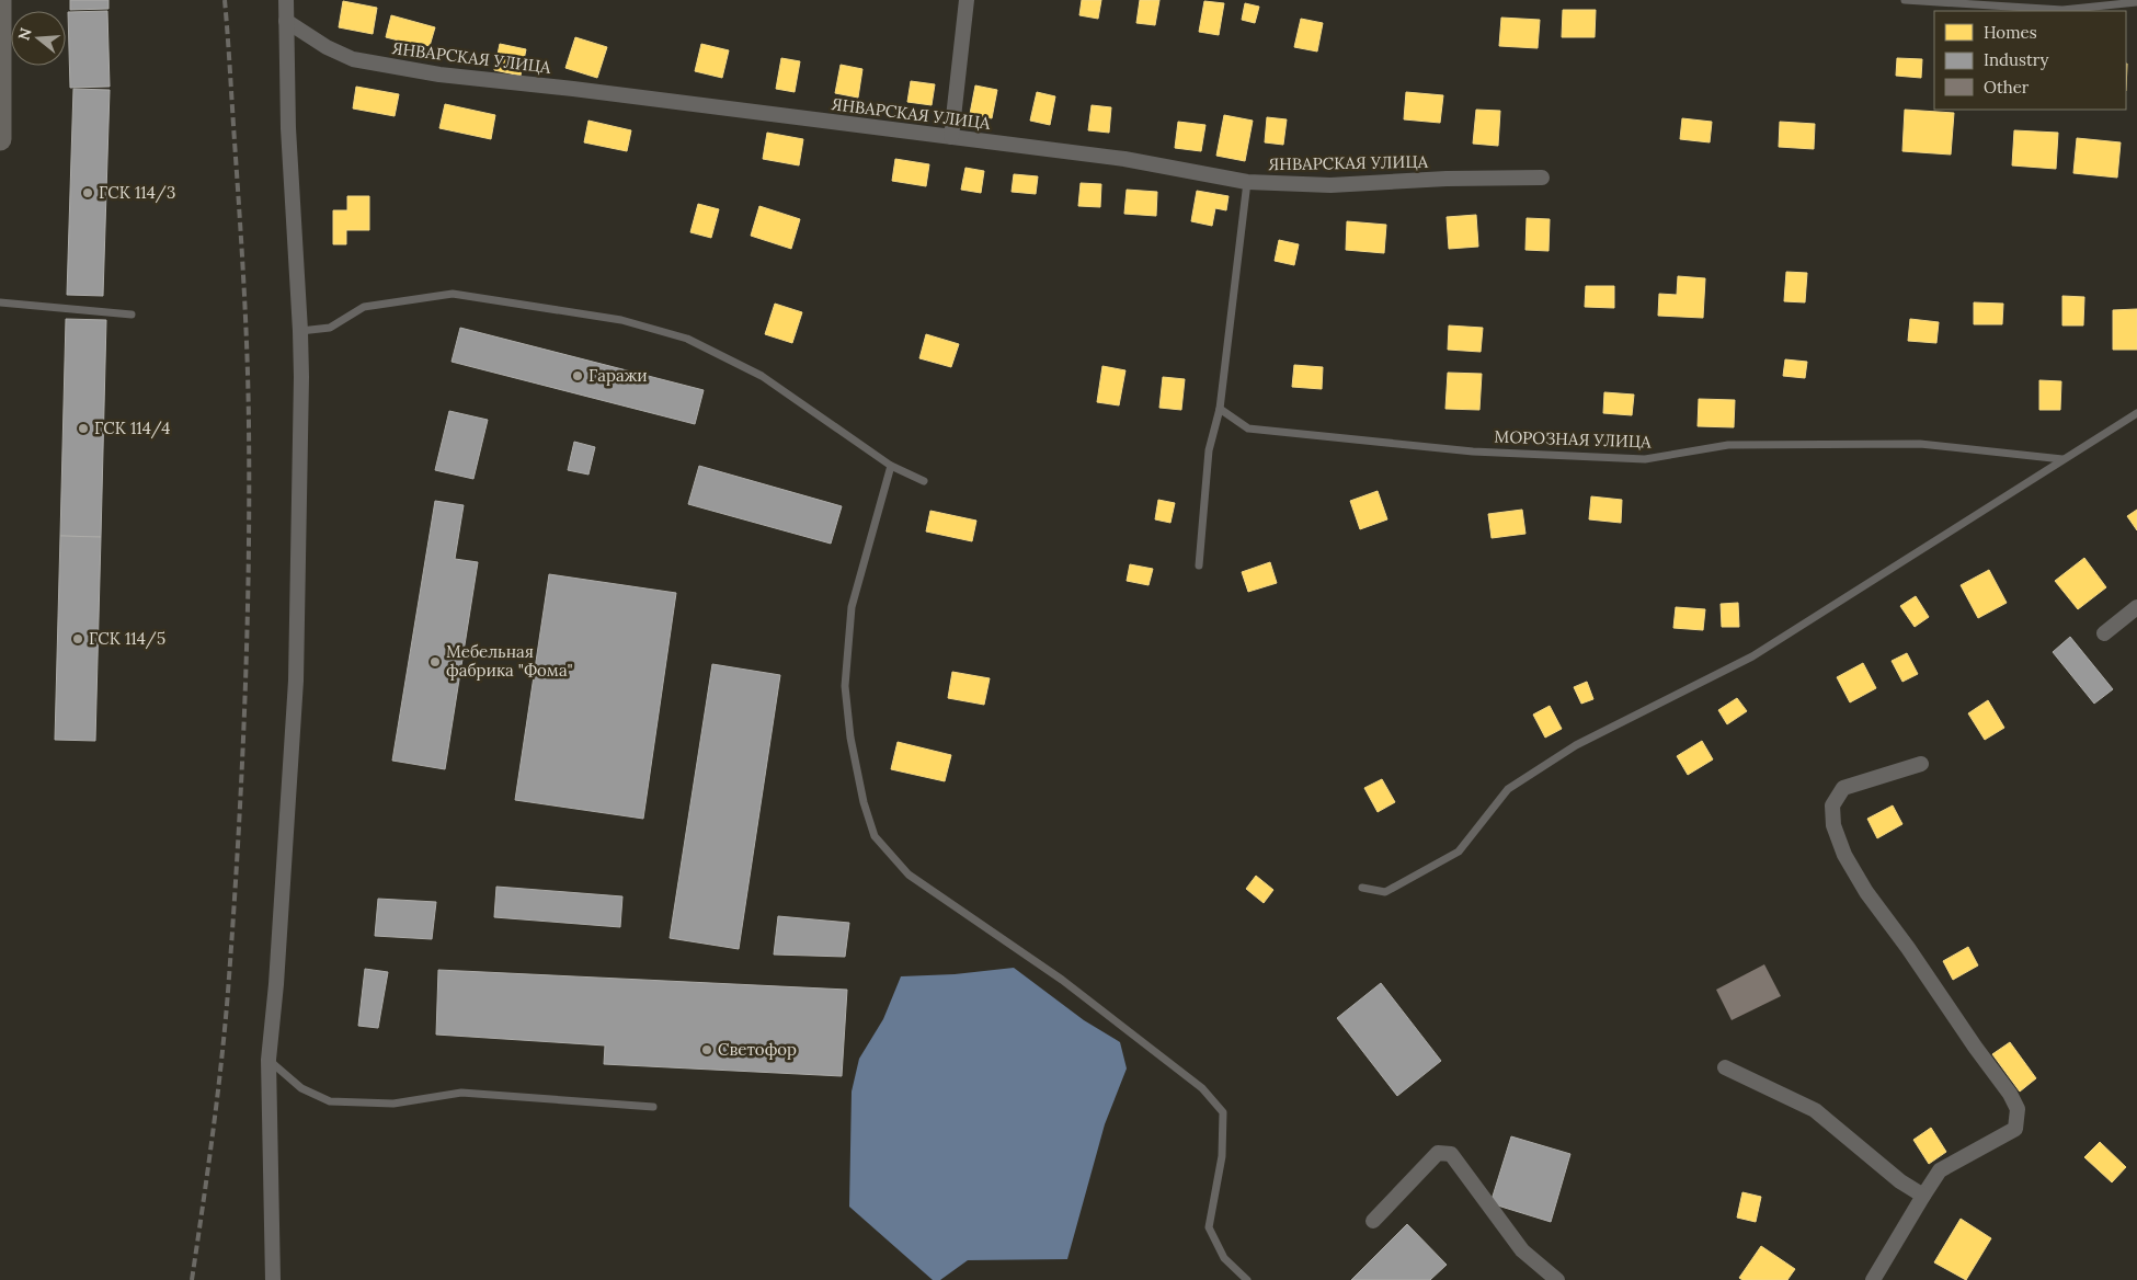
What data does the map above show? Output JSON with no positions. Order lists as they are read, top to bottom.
{
  "streets": {
    "street": ["ЯНВАРСКАЯ УЛИЦА"],
    "lane": ["МОРОЗНАЯ УЛИЦА"]
  },
  "places": [
    "ГСК 114/3",
    "Гаражи",
    "ГСК 114/4",
    "ГСК 114/5",
    "Мебельная фабрика \"Фома\"",
    "Светофор"
  ],
  "legend": ["Homes", "Industry", "Other"],
  "north": "left"
}
